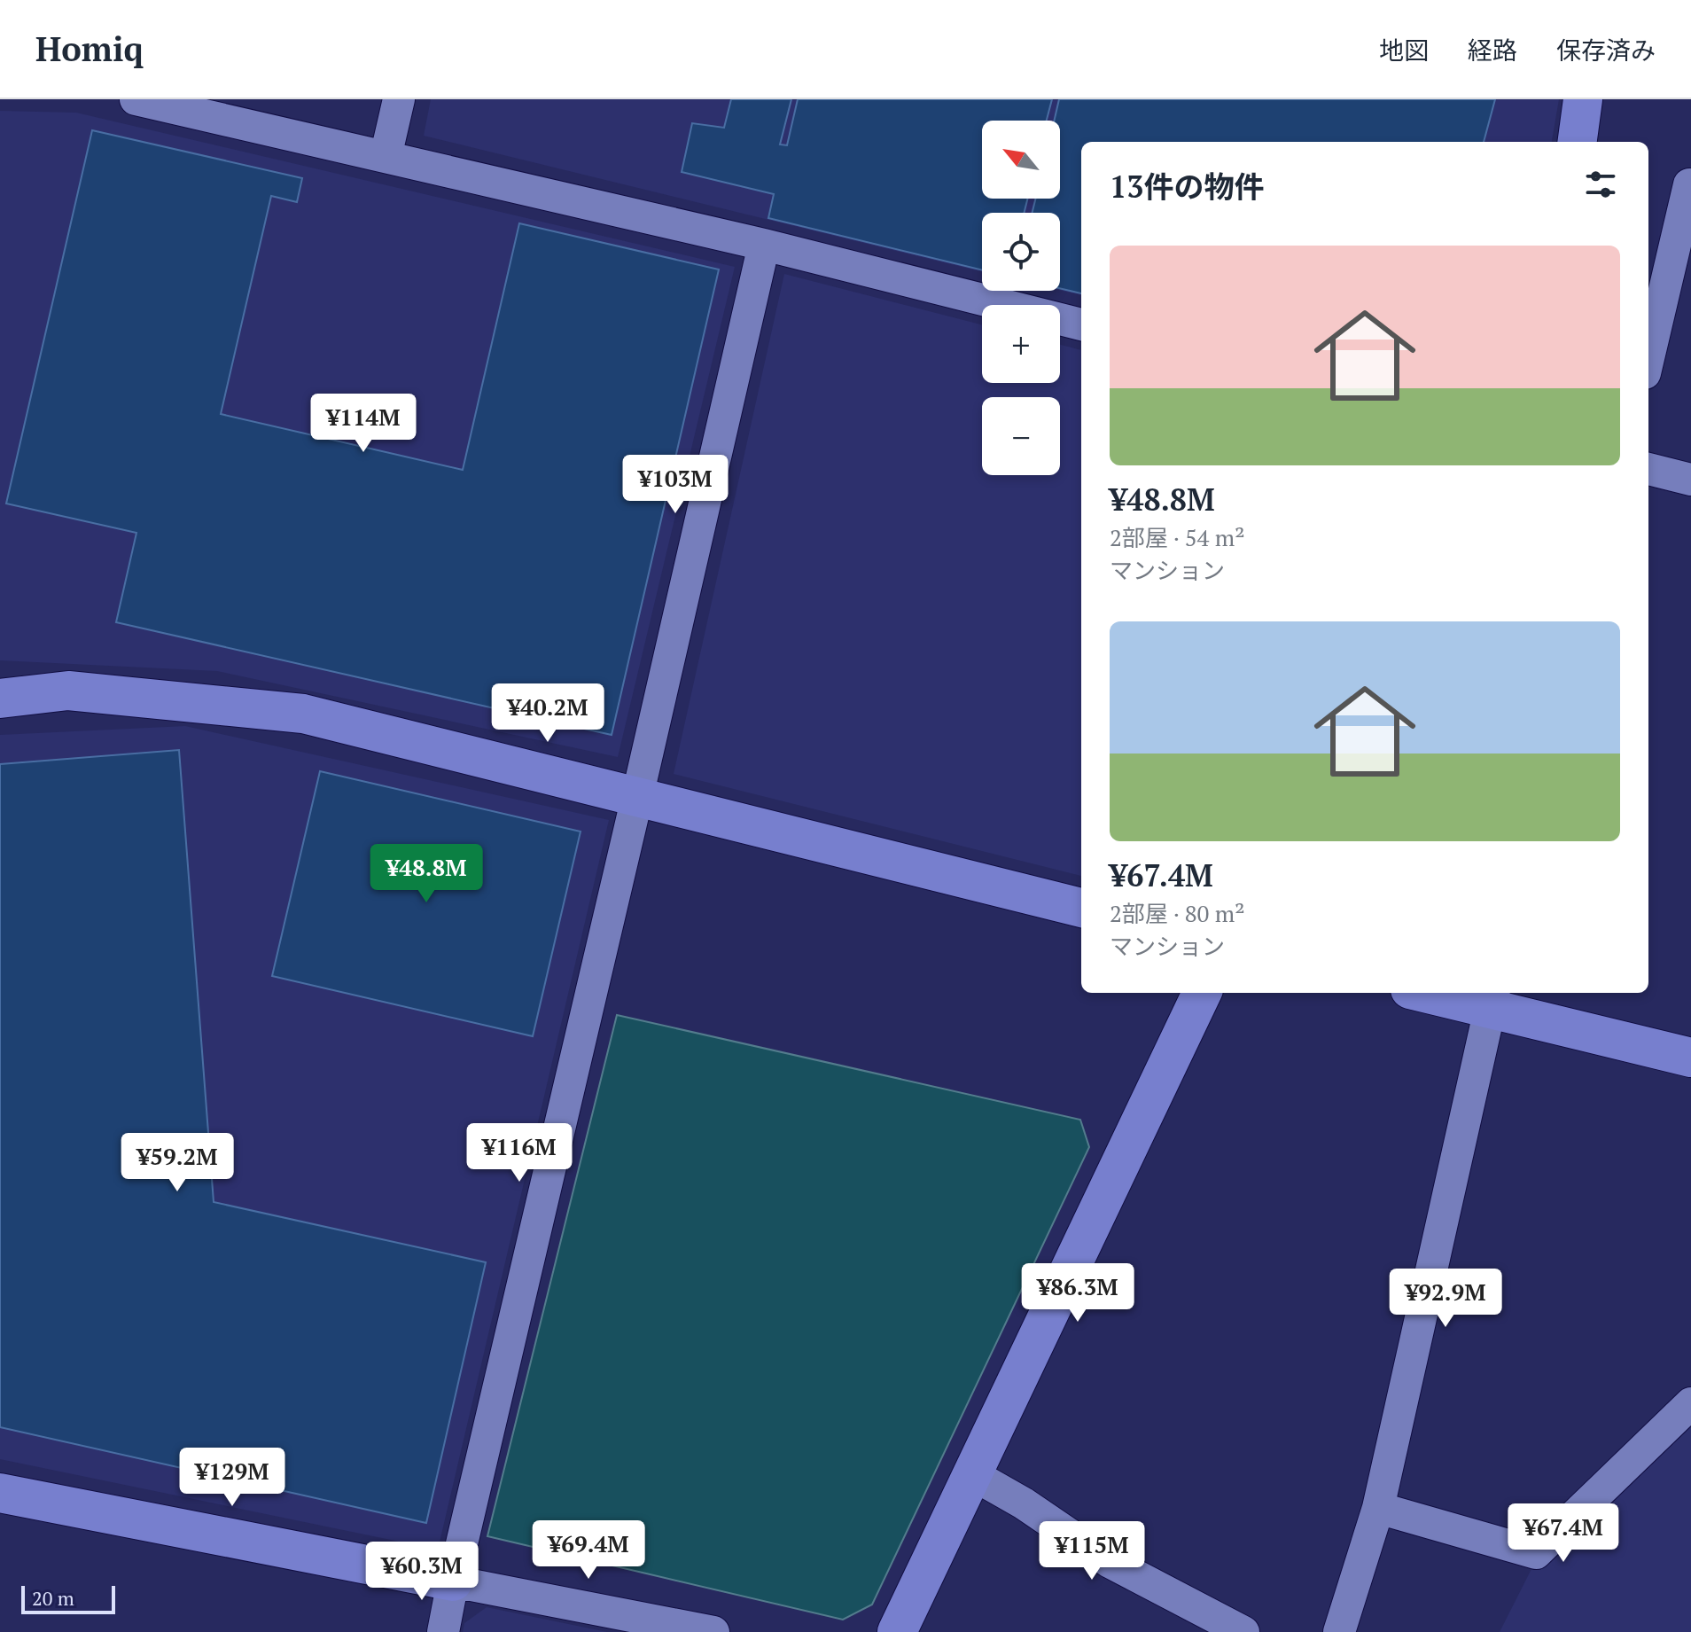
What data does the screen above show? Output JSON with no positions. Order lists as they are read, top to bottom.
{
  "scale_bar": "20 m",
  "north": "top left",
  "page": {
    "header": "Homiq",
    "nav": ["地図", "経路", "保存済み"],
    "map_buttons": ["+", "−"],
    "heading": "13件の物件",
    "list": [
      {
        "name": "¥48.8M",
        "note": "2部屋 · 54 m² · マンション"
      },
      {
        "name": "¥67.4M",
        "note": "2部屋 · 80 m² · マンション"
      }
    ],
    "price": [
      "¥114M",
      "¥103M",
      "¥40.2M",
      "¥48.8M",
      "¥116M",
      "¥59.2M",
      "¥86.3M",
      "¥92.9M",
      "¥129M",
      "¥67.4M",
      "¥69.4M",
      "¥115M",
      "¥60.3M"
    ],
    "scale": "20 m"
  }
}
